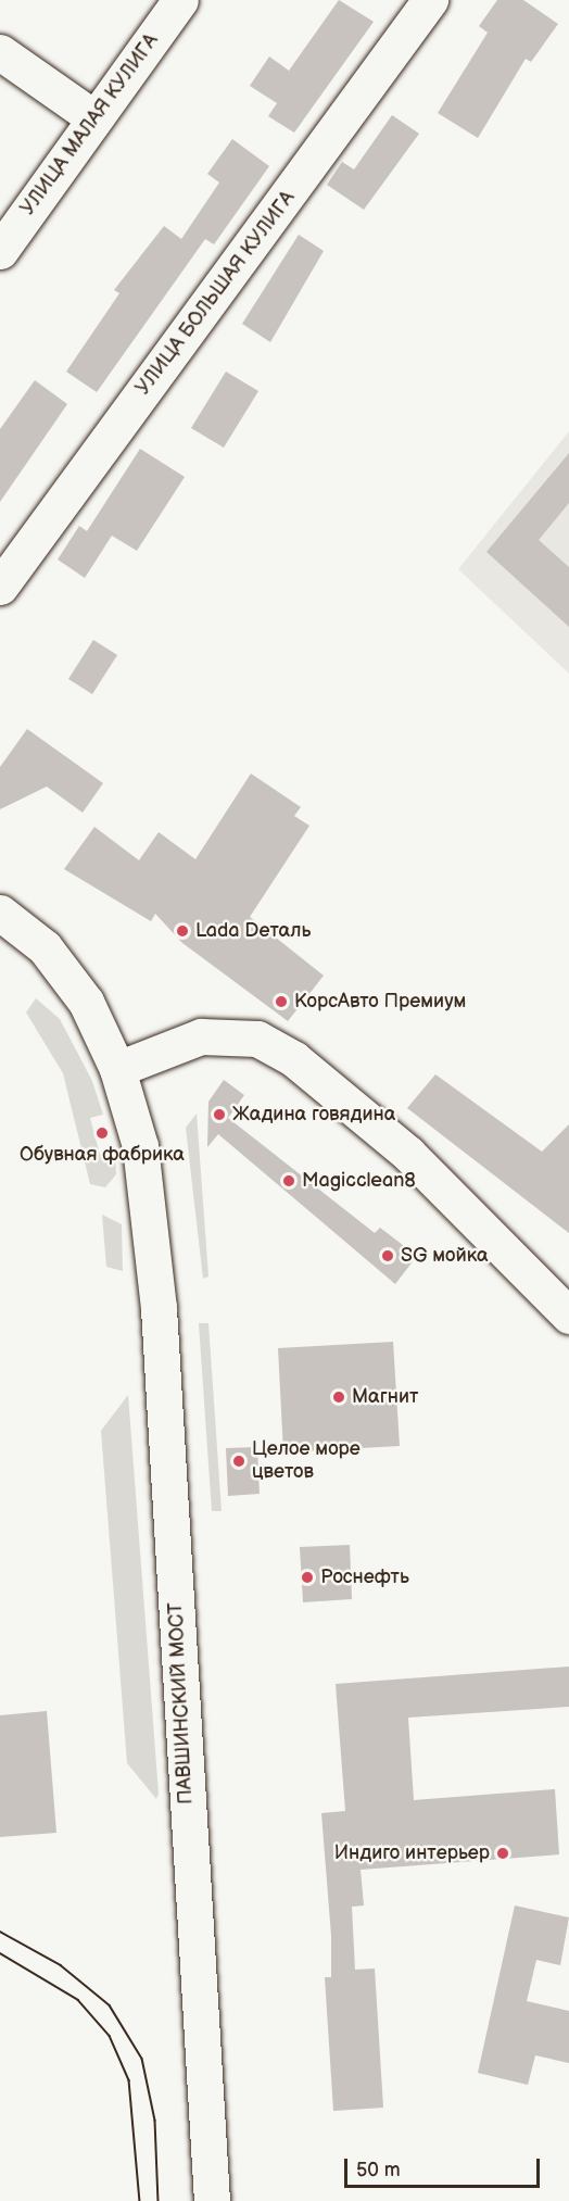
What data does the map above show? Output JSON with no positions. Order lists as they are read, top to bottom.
{
  "streets": {
    "street": ["УЛИЦА МАЛАЯ КУЛИГА", "УЛИЦА БОЛЬШАЯ КУЛИГА", "ПАВШИНСКИЙ МОСТ"]
  },
  "places": [
    "Lada Dеталь",
    "КорсАвто Премиум",
    "Жадина говядина",
    "Обувная фабрика",
    "Magicclean8",
    "SG мойка",
    "Магнит",
    "Целое море цветов",
    "Роснефть",
    "Индиго интерьер"
  ],
  "scale_bar": "50 m"
}
